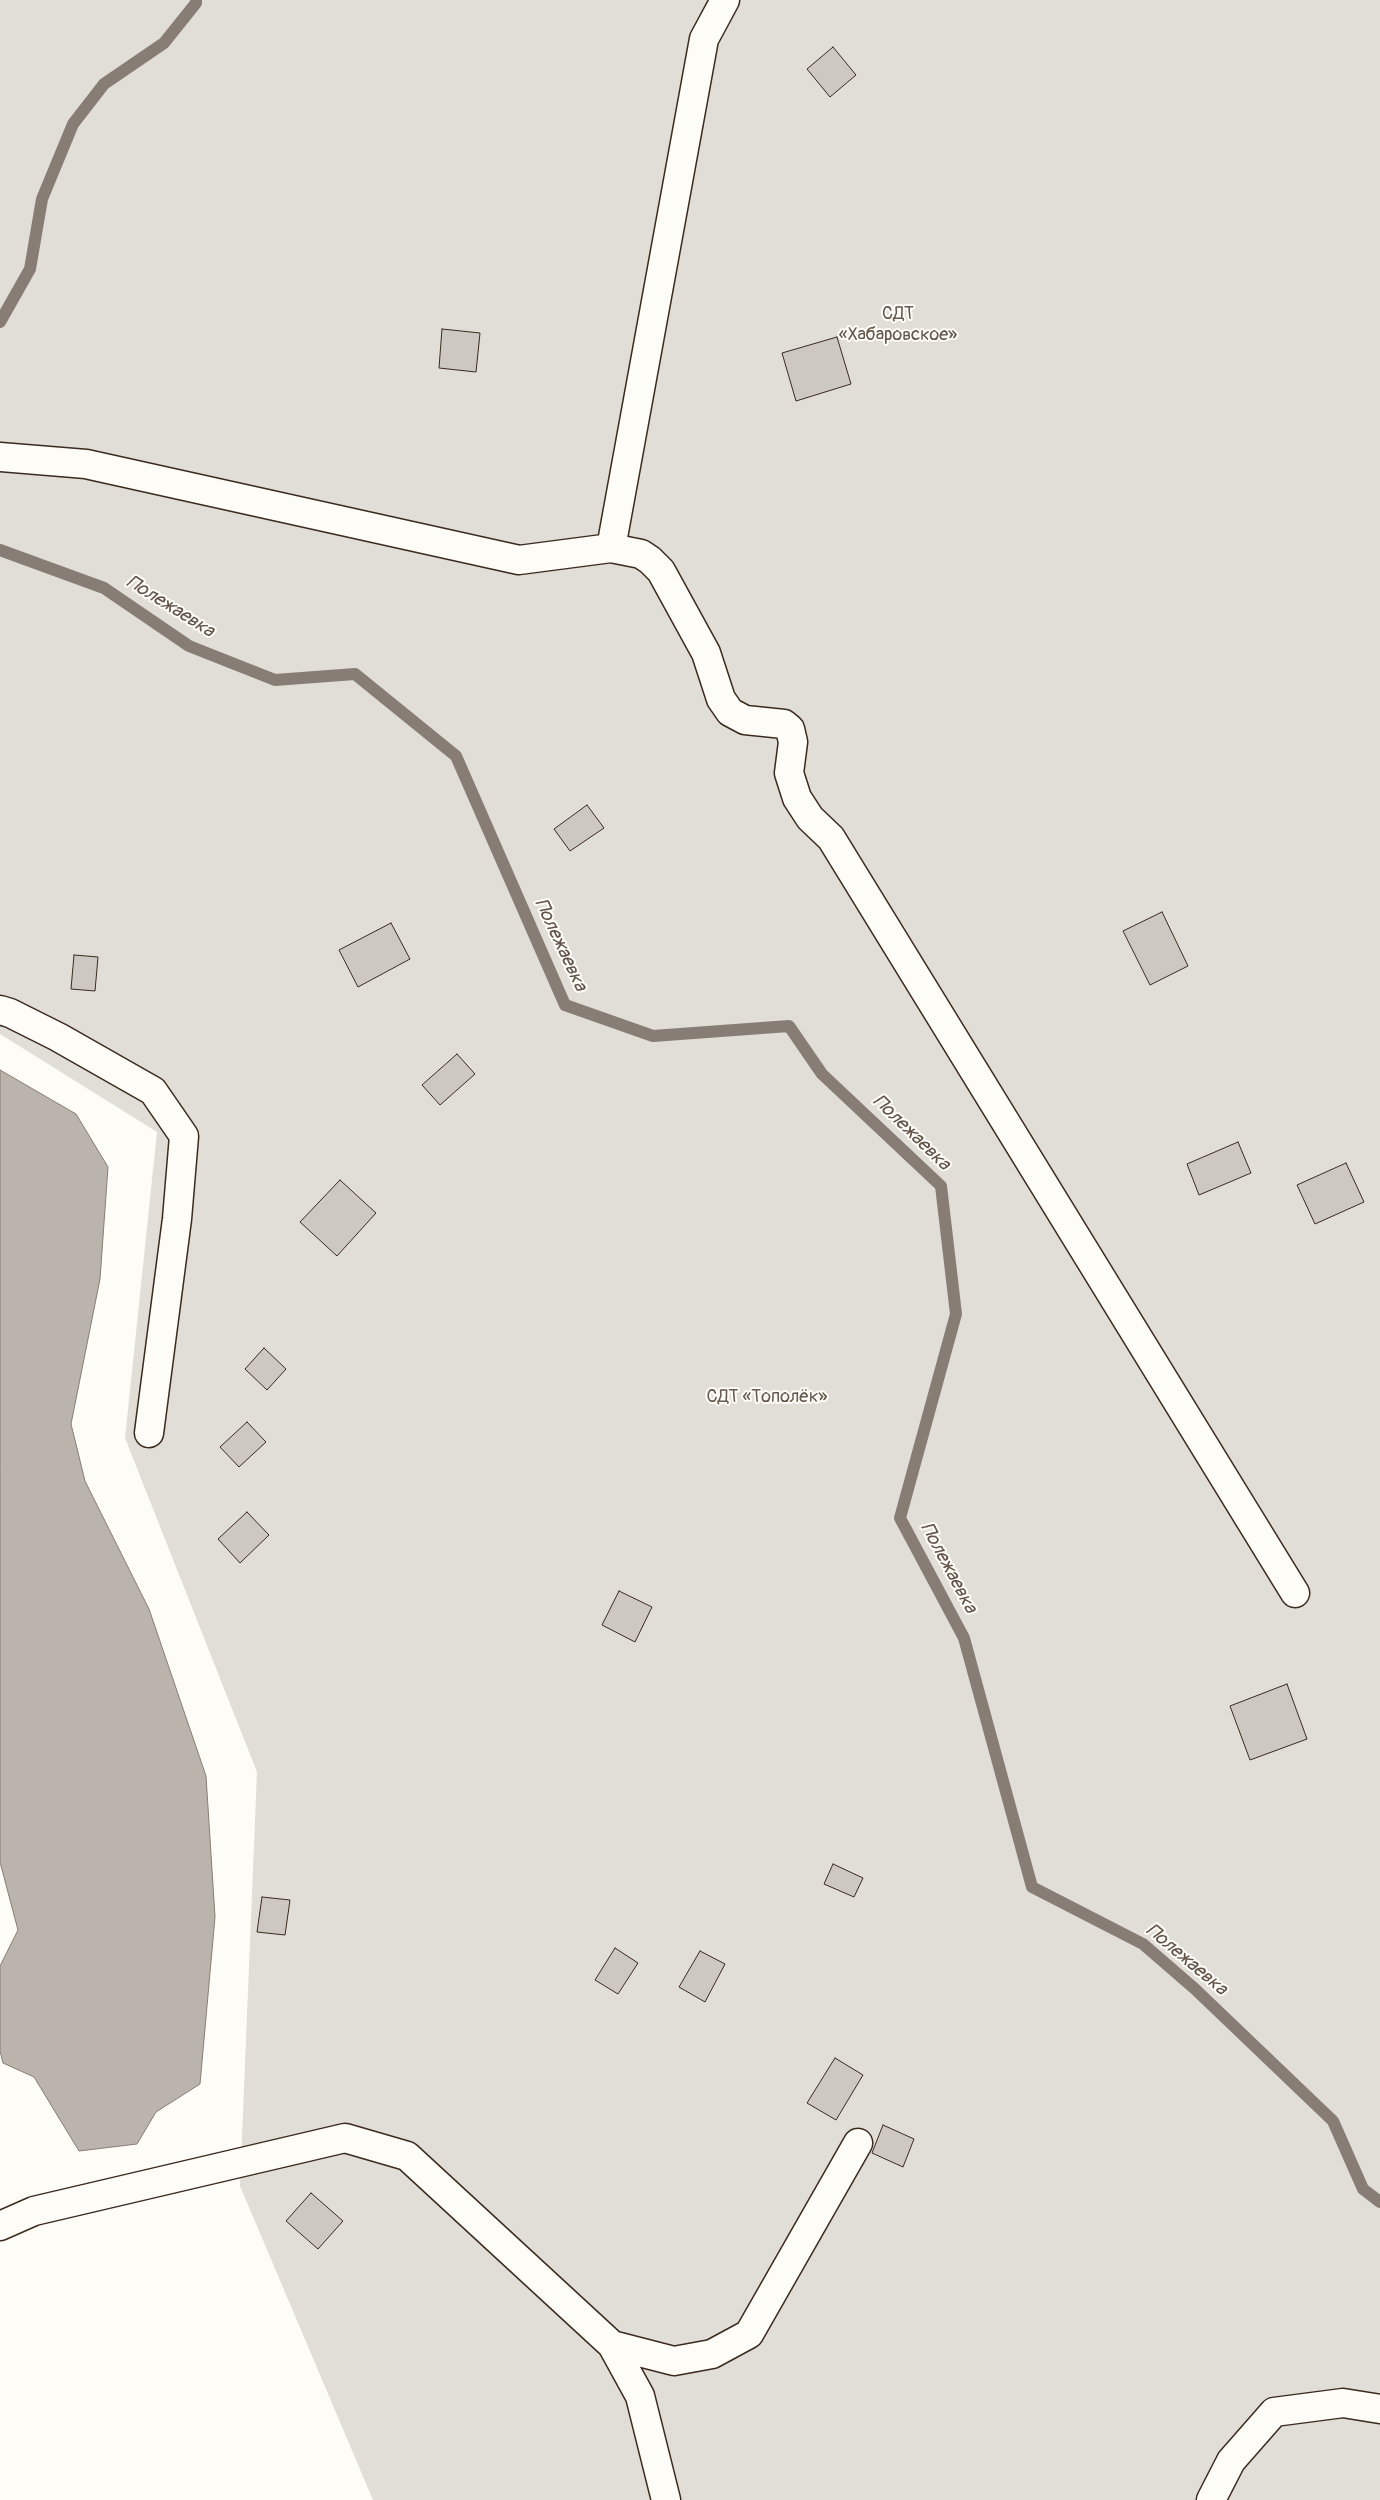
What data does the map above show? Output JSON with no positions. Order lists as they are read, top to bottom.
{
  "water": ["Полежаевка"],
  "parks": ["СДТ «Хабаровское»", "СДТ «Тополёк»"]
}
